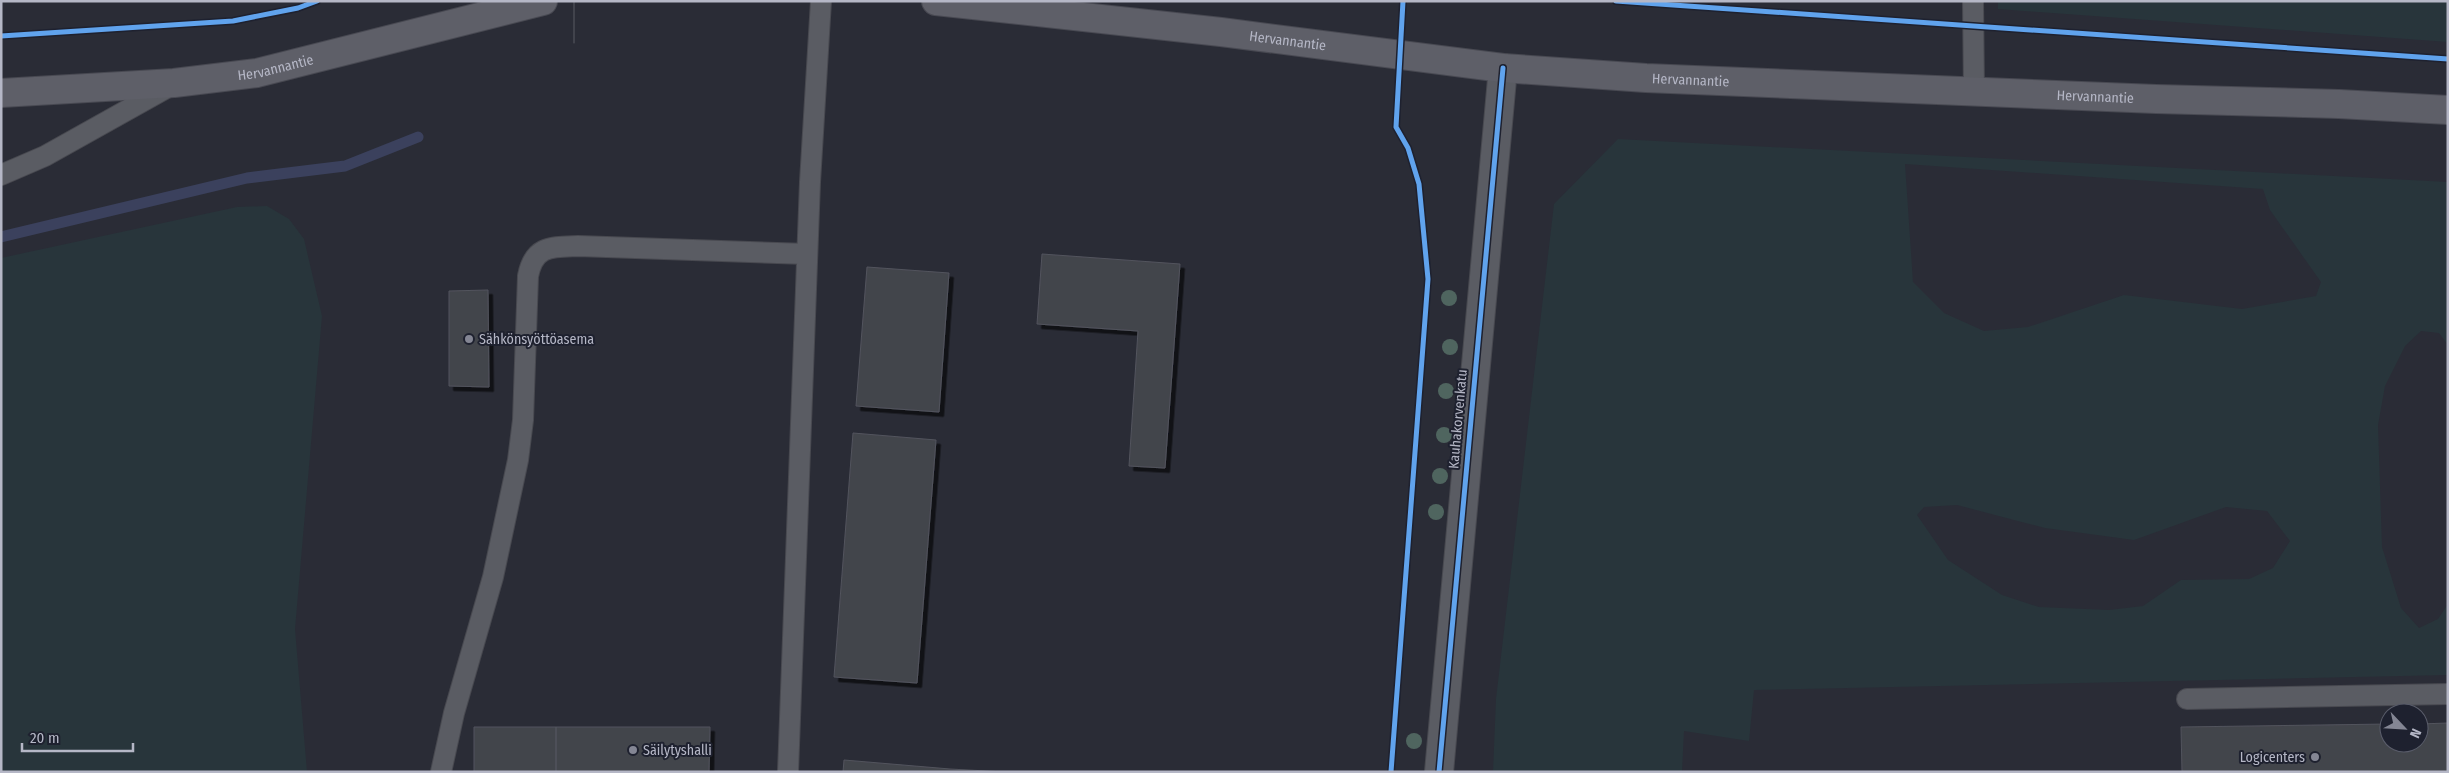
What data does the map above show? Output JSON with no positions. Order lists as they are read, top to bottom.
{
  "streets": {
    "main road": ["Hervannantie"],
    "street": ["Kauhakorvenkatu"]
  },
  "crossings": [
    ["Hervannantie", "Kauhakorvenkatu"]
  ],
  "places": ["Sähkönsyöttöasema", "Säilytyshalli", "Logicenters"],
  "scale_bar": "20 m",
  "north": "bottom right"
}
